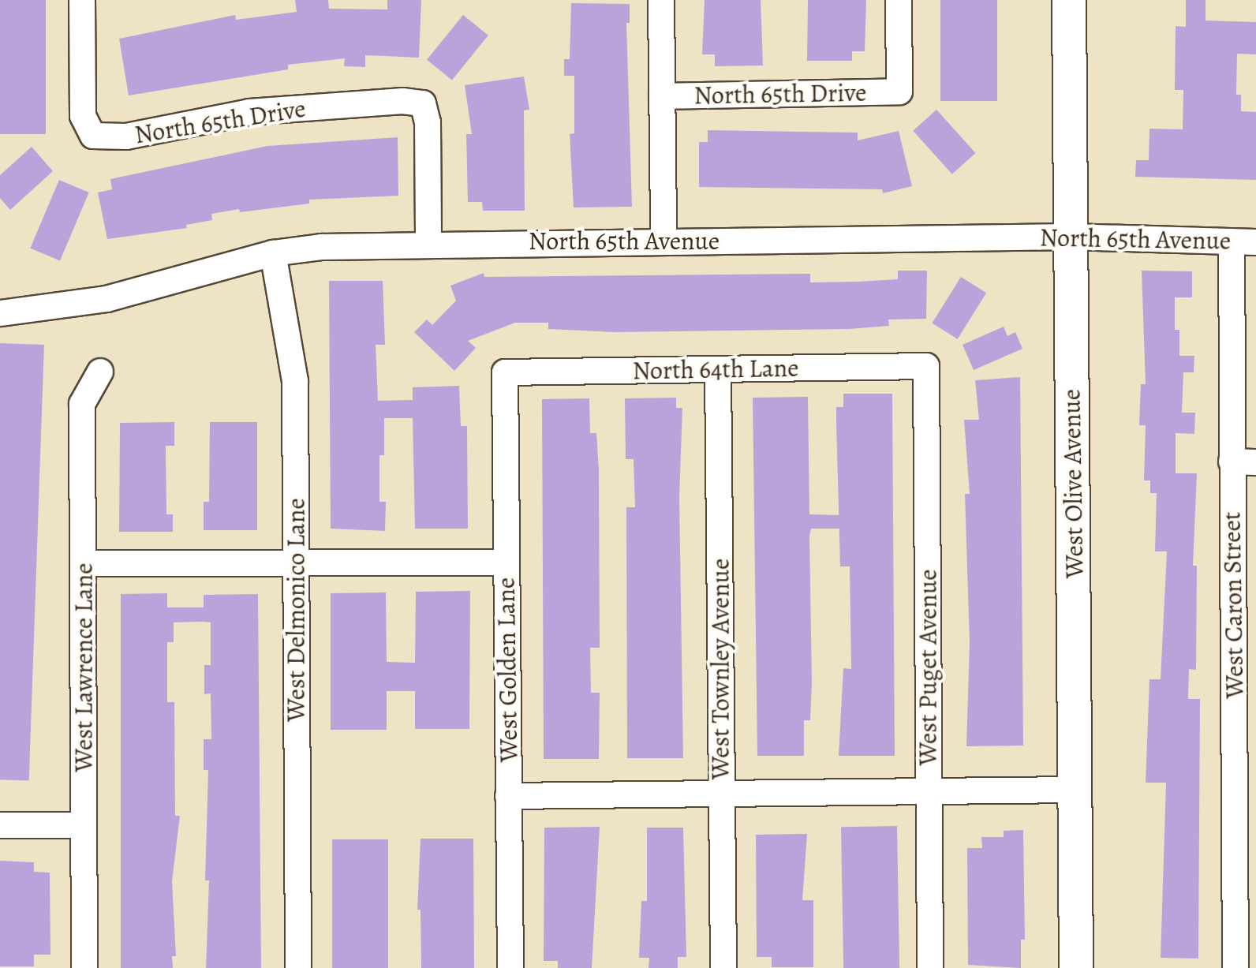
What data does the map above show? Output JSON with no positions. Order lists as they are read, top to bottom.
{
  "streets": {
    "main road": ["West Olive Avenue"],
    "street": [
      "North 65th Drive",
      "North 65th Avenue",
      "North 64th Lane",
      "West Caron Street",
      "West Delmonico Lane",
      "West Lawrence Lane",
      "West Puget Avenue",
      "West Townley Avenue",
      "West Golden Lane"
    ]
  },
  "crossings": [
    ["North 65th Drive", "North 65th Avenue"],
    ["North 65th Avenue", "West Olive Avenue"],
    ["North 65th Avenue", "West Caron Street"],
    ["North 65th Avenue", "West Delmonico Lane"],
    ["North 64th Lane", "West Puget Avenue"],
    ["North 64th Lane", "West Townley Avenue"],
    ["North 64th Lane", "West Golden Lane"]
  ]
}
